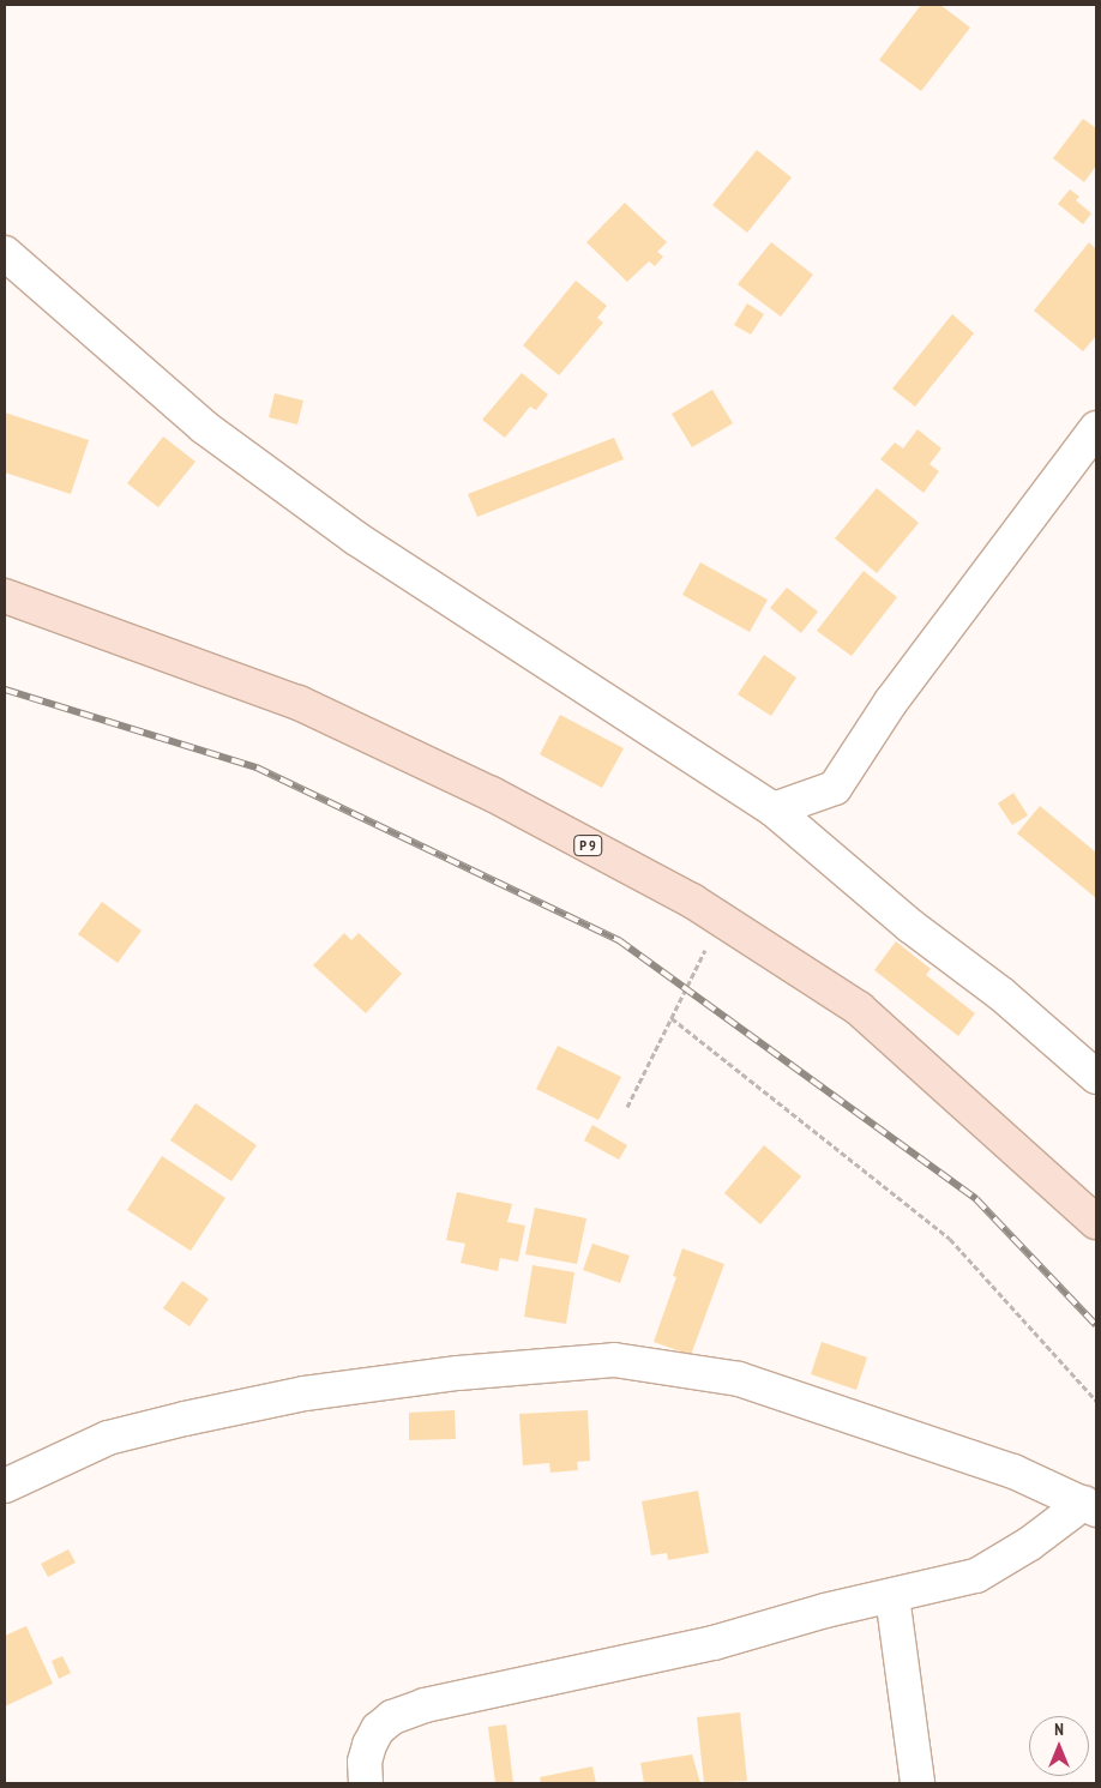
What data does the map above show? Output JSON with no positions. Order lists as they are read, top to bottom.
{
  "streets": {
    "main road": ["P 9"]
  },
  "north": "top"
}
